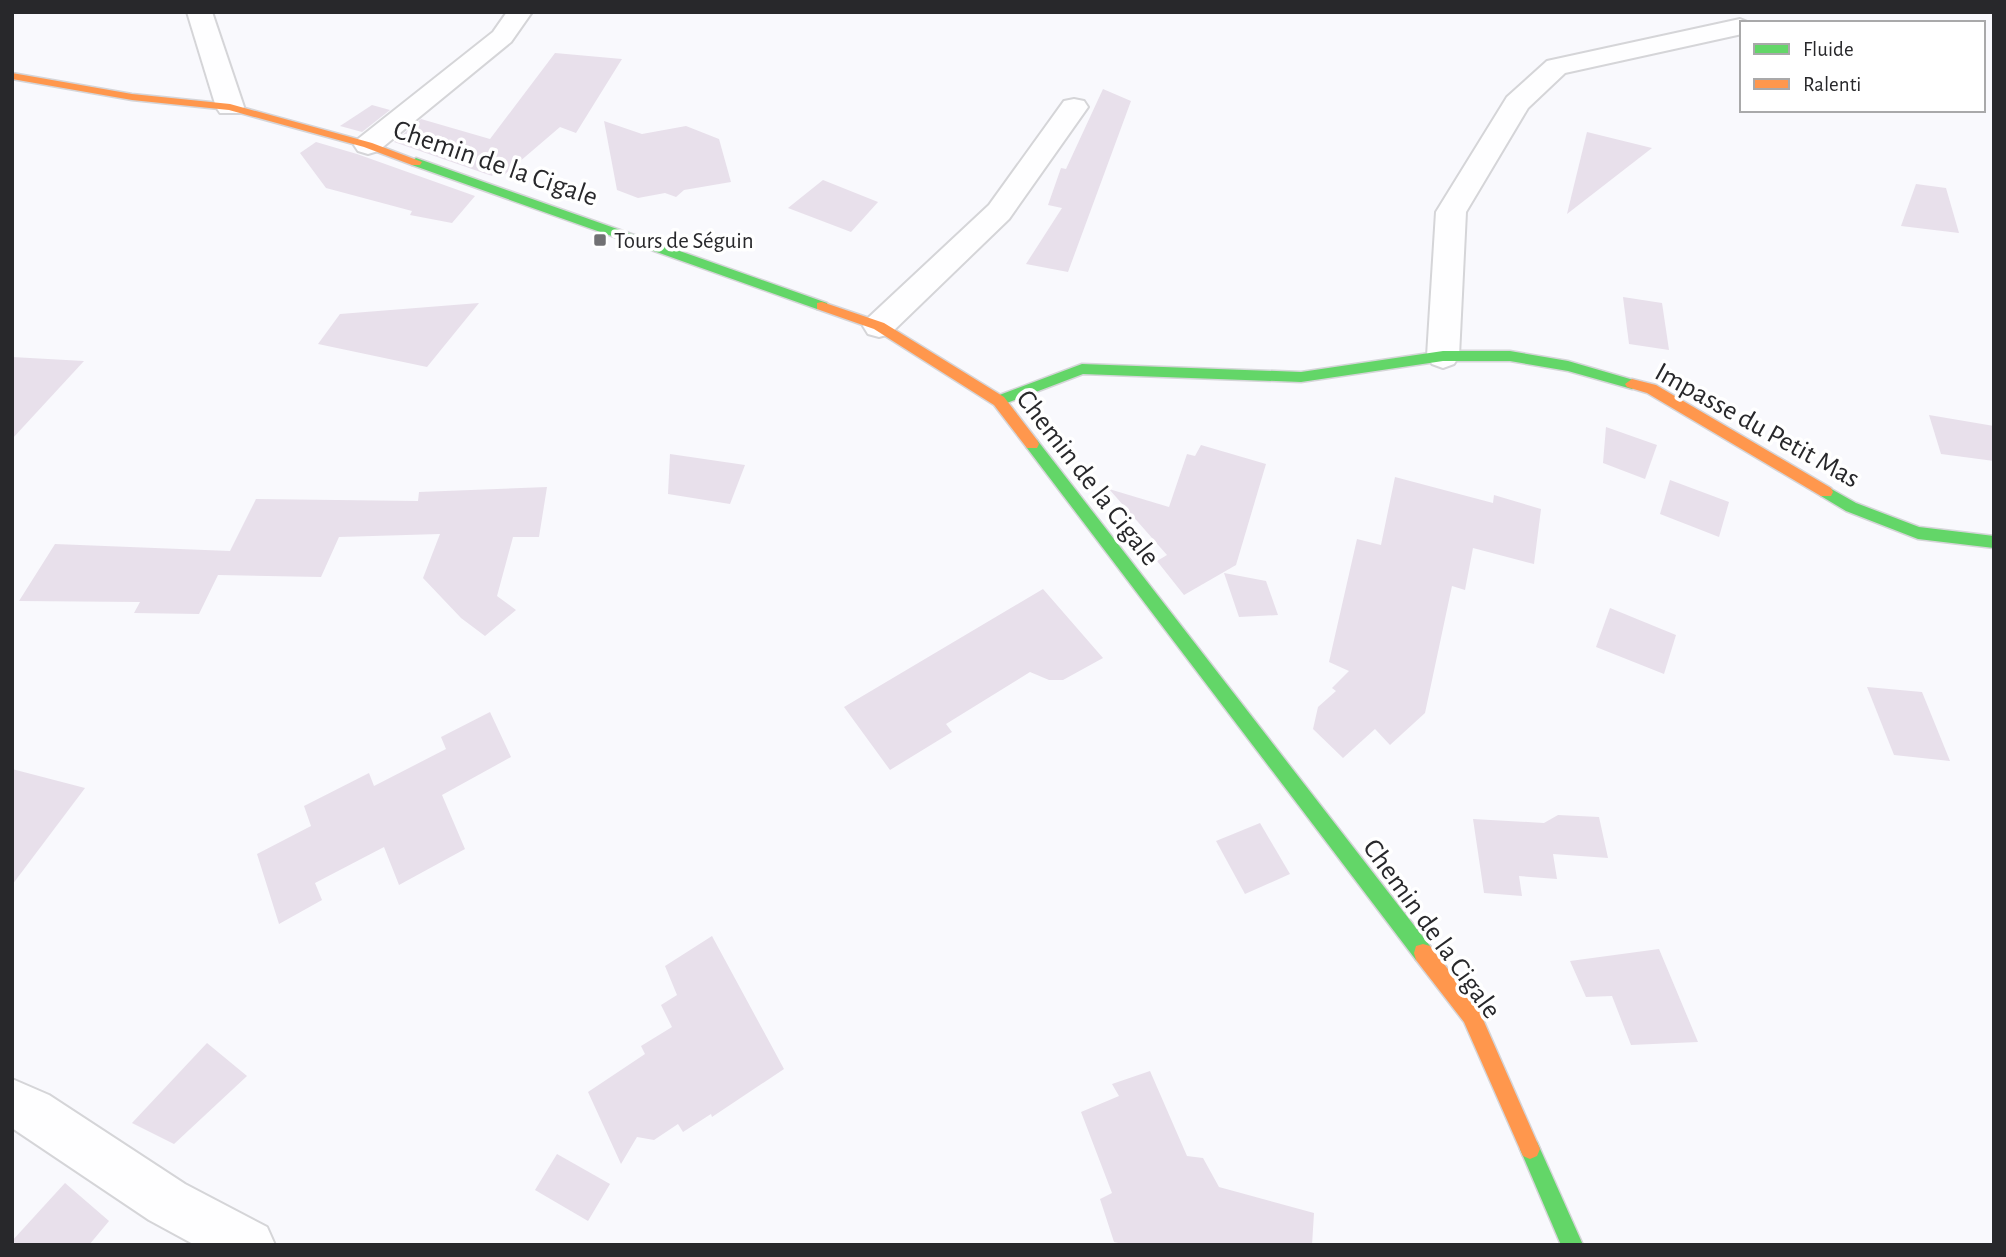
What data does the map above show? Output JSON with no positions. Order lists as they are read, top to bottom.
{
  "streets": {
    "street": ["Chemin de la Cigale", "Impasse du Petit Mas"]
  },
  "crossings": [
    ["Chemin de la Cigale", "Impasse du Petit Mas"]
  ],
  "places": {
    "transit": ["Tours de Séguin"]
  },
  "legend": ["Fluide", "Ralenti"]
}
